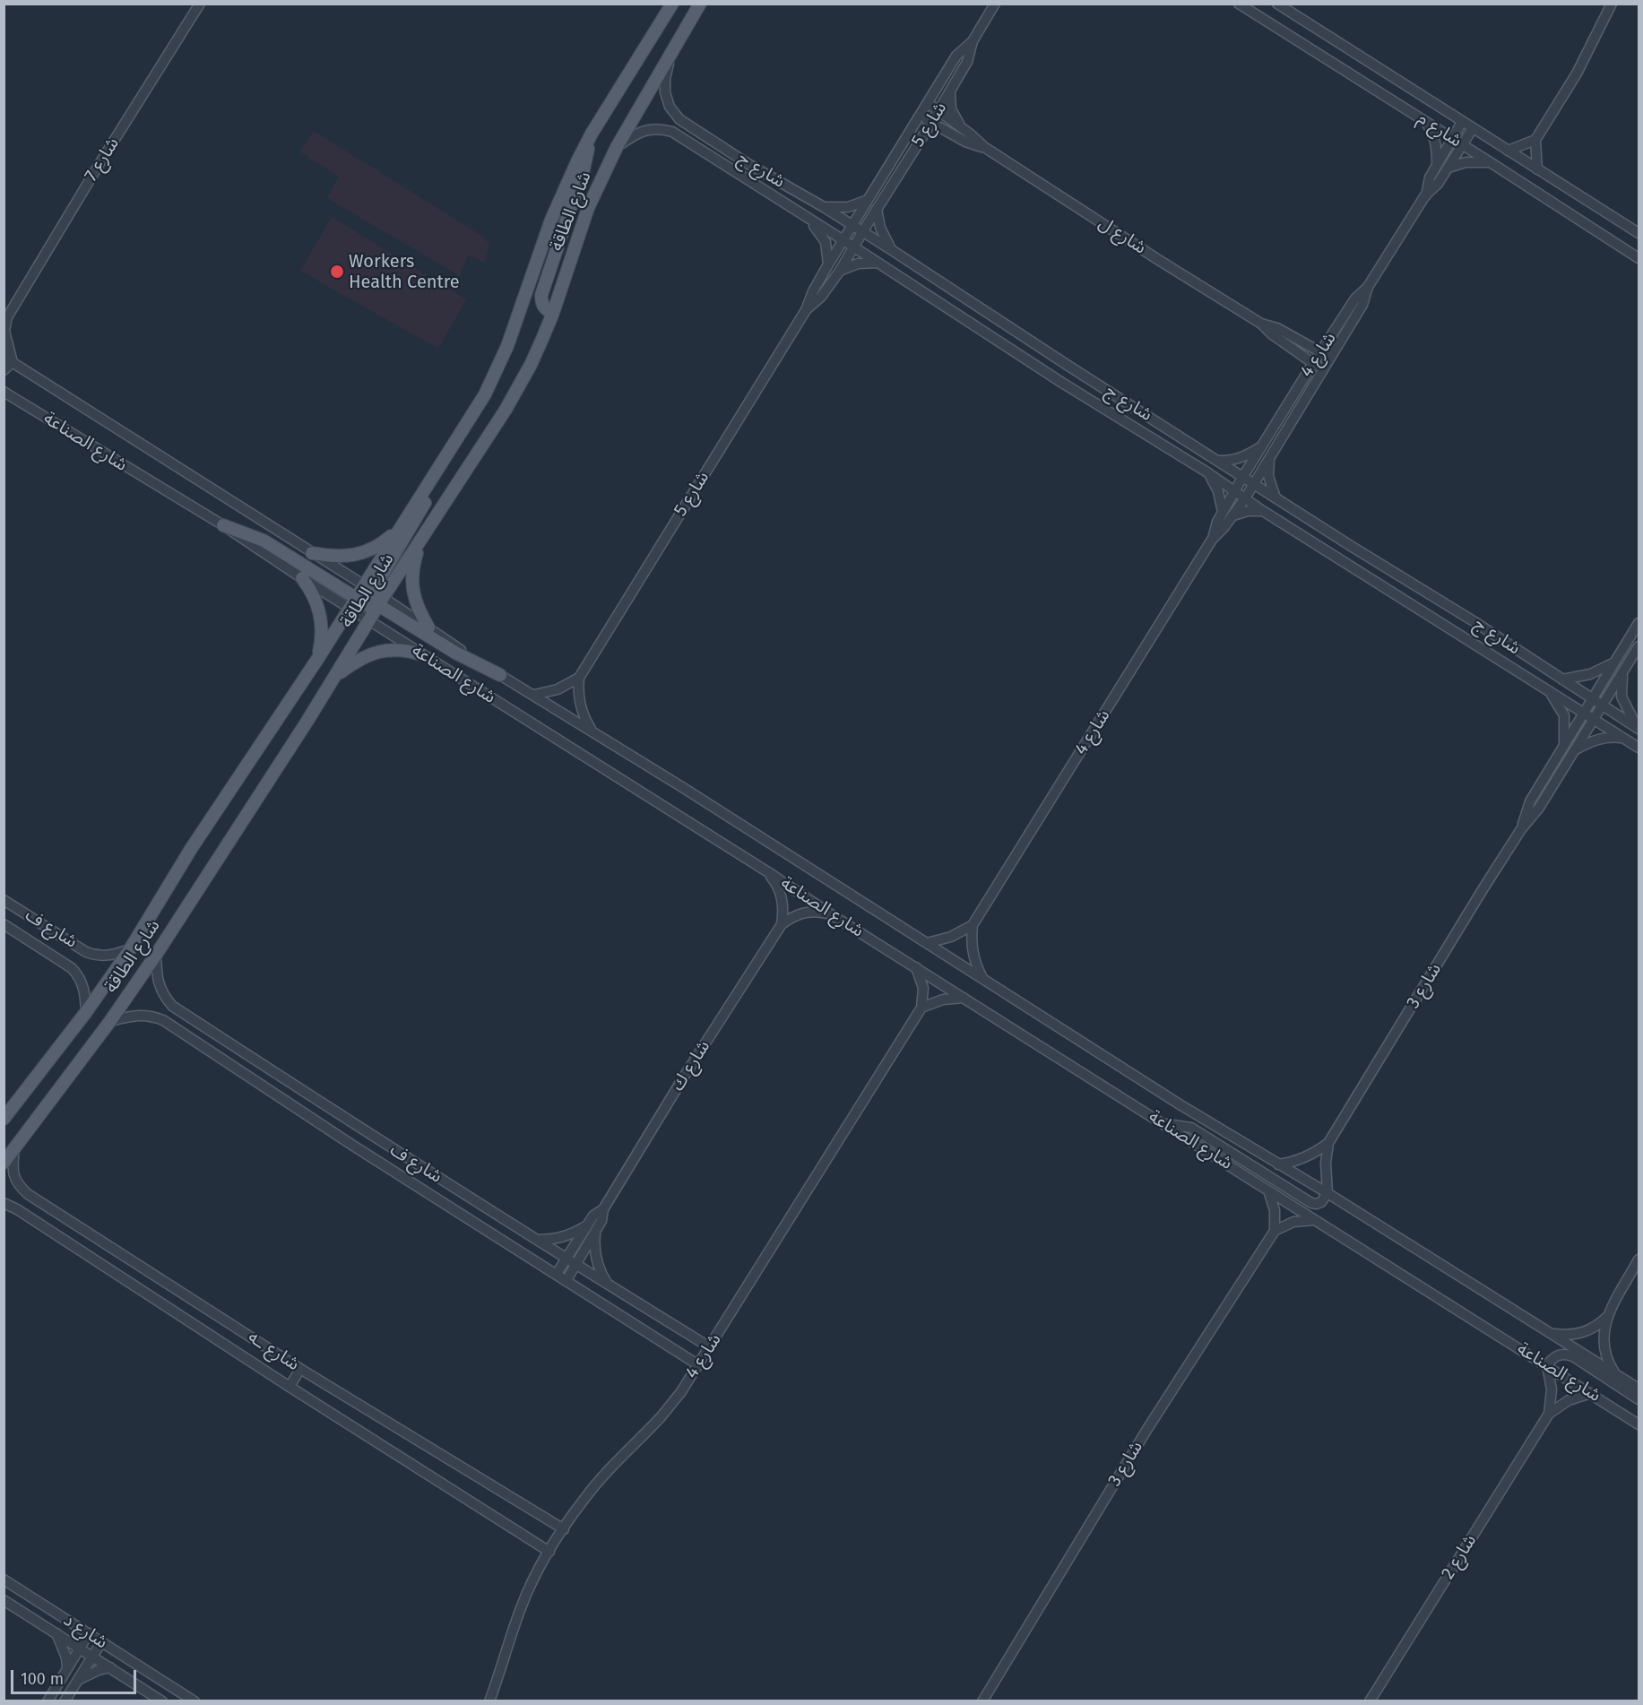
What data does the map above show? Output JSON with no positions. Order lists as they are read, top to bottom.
{
  "streets": {
    "main road": ["شارع الطاقة"],
    "street": [
      "شارع 5",
      "شارع م",
      "شارع 7",
      "شارع ج",
      "شارع ل",
      "شارع 4",
      "شارع الصناعة",
      "شارع ف",
      "شارع 3",
      "شارع ك",
      "شارع ـه",
      "شارع 2",
      "شارع د"
    ]
  },
  "crossings": [
    ["شارع 5", "شارع ج"],
    ["شارع 5", "شارع ل"],
    ["شارع م", "شارع 4"],
    ["شارع 7", "شارع الصناعة"],
    ["شارع ج", "شارع الطاقة"],
    ["شارع ج", "شارع 4"],
    ["شارع ج", "شارع 3"],
    ["شارع الطاقة", "شارع الصناعة"],
    ["شارع الطاقة", "شارع ف"],
    ["شارع الطاقة", "شارع ـه"],
    ["شارع ل", "شارع 4"],
    ["شارع 4", "شارع الصناعة"],
    ["شارع 4", "شارع ف"],
    ["شارع 4", "شارع ـه"],
    ["شارع الصناعة", "شارع 3"],
    ["شارع الصناعة", "شارع ك"],
    ["شارع الصناعة", "شارع 2"],
    ["شارع ف", "شارع ك"]
  ],
  "places": ["Workers Health Centre"],
  "scale_bar": "100 m"
}
